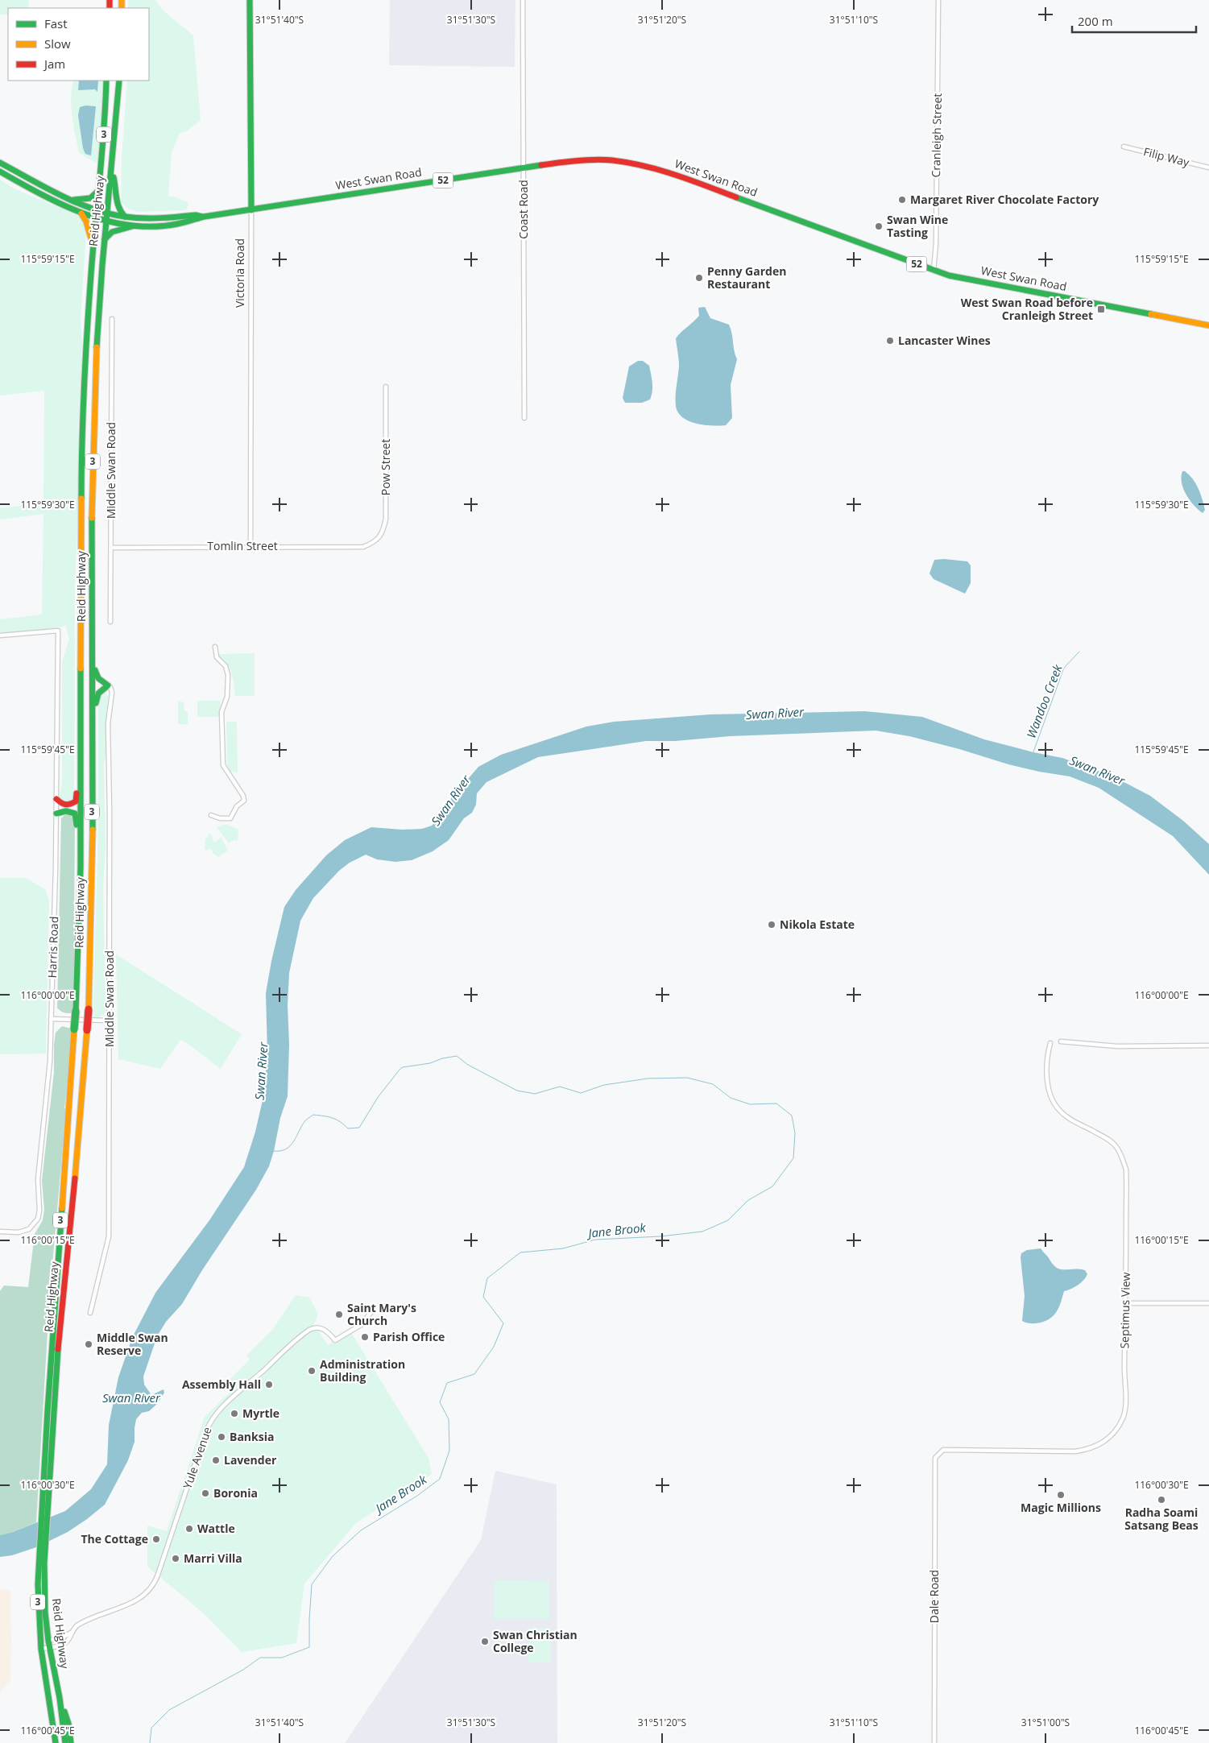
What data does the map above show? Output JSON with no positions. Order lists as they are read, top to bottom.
{
  "streets": {
    "main road": [
      "3",
      "West Swan Road",
      "52",
      "Reid Highway",
      "Victoria Road"
    ],
    "street": [
      "Cranleigh Street",
      "Filip Way",
      "Coast Road",
      "Pow Street",
      "Middle Swan Road",
      "Tomlin Street",
      "Harris Road",
      "Septimus View",
      "Yule Avenue",
      "Dale Road"
    ]
  },
  "crossings": [
    ["Cranleigh Street", "West Swan Road"],
    ["West Swan Road", "Coast Road"],
    ["West Swan Road", "Reid Highway"],
    ["West Swan Road", "Victoria Road"],
    ["Reid Highway", "Yule Avenue"],
    ["Victoria Road", "Tomlin Street"],
    ["Pow Street", "Tomlin Street"],
    ["Middle Swan Road", "Tomlin Street"],
    ["Septimus View", "Dale Road"]
  ],
  "water": ["Wandoo Creek", "Swan River", "Jane Brook"],
  "places": {
    "other": [
      "Margaret River Chocolate Factory",
      "Swan Wine Tasting",
      "Penny Garden Restaurant",
      "Lancaster Wines",
      "Nikola Estate",
      "Saint Mary's Church",
      "Parish Office",
      "Middle Swan Reserve",
      "Administration Building",
      "Assembly Hall",
      "Myrtle",
      "Banksia",
      "Lavender",
      "Boronia",
      "Magic Millions",
      "Radha Soami Satsang Beas",
      "Wattle",
      "The Cottage",
      "Marri Villa",
      "Swan Christian College"
    ],
    "transit": ["West Swan Road before Cranleigh Street"]
  },
  "legend": ["Fast", "Slow", "Jam"],
  "scale_bar": "200 m",
  "coordinates": [
    "31°51'40\"S",
    "31°51'30\"S",
    "31°51'20\"S",
    "31°51'10\"S",
    "115°59'15\"E",
    "115°59'30\"E",
    "115°59'45\"E",
    "116°00'00\"E",
    "116°00'15\"E",
    "116°00'30\"E",
    "31°51'00\"S",
    "116°00'45\"E"
  ]
}
